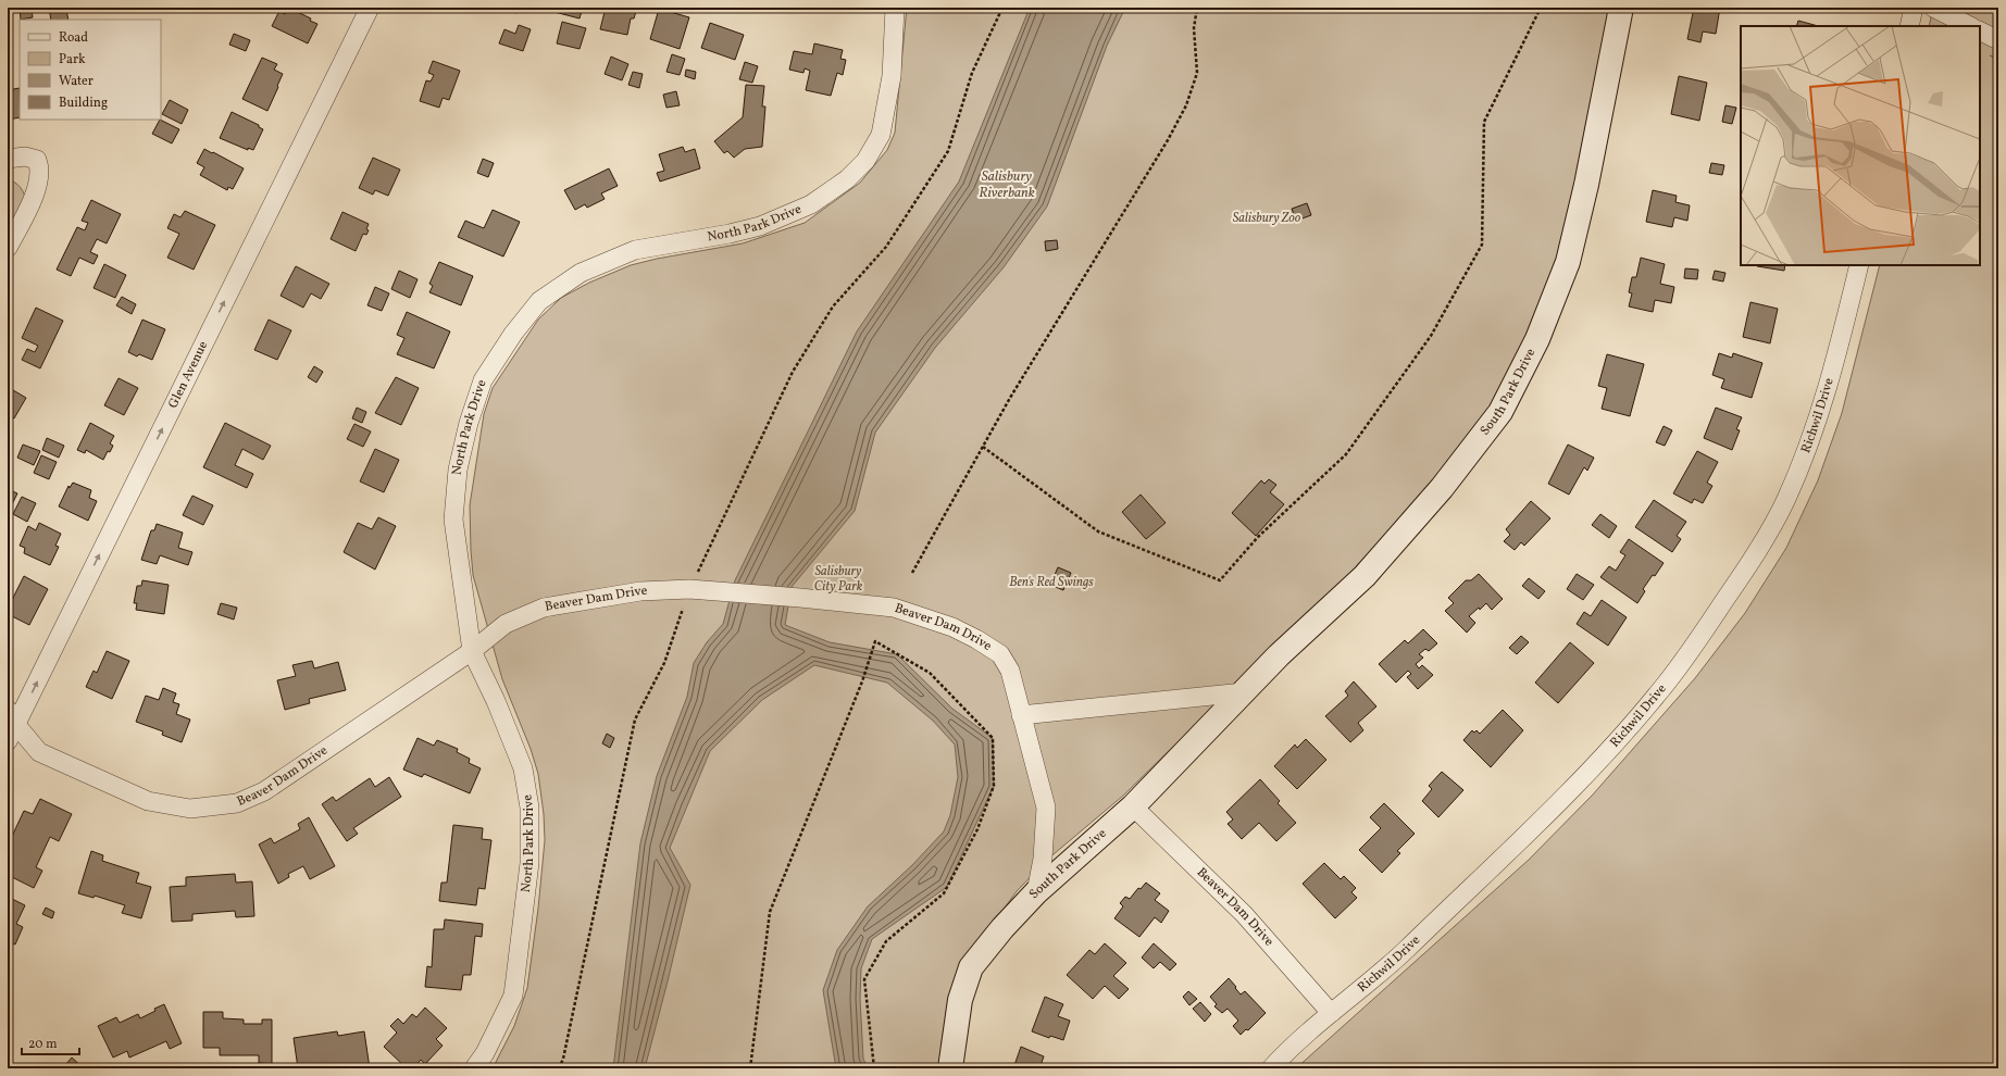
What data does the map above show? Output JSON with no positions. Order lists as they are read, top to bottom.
{
  "streets": {
    "street": [
      "North Park Drive",
      "Glen Avenue",
      "South Park Drive",
      "Richwil Drive",
      "Beaver Dam Drive"
    ]
  },
  "crossings": [
    ["North Park Drive", "Beaver Dam Drive"],
    ["Glen Avenue", "Beaver Dam Drive"],
    ["South Park Drive", "Beaver Dam Drive"],
    ["Richwil Drive", "Beaver Dam Drive"]
  ],
  "one_way": ["Glen Avenue"],
  "water": ["Salisbury Riverbank"],
  "parks": ["Salisbury Zoo", "Salisbury City Park", "Ben's Red Swings"],
  "legend": [
    "Road",
    "Park",
    "Water",
    "Building"
  ],
  "scale_bar": "20 m"
}
